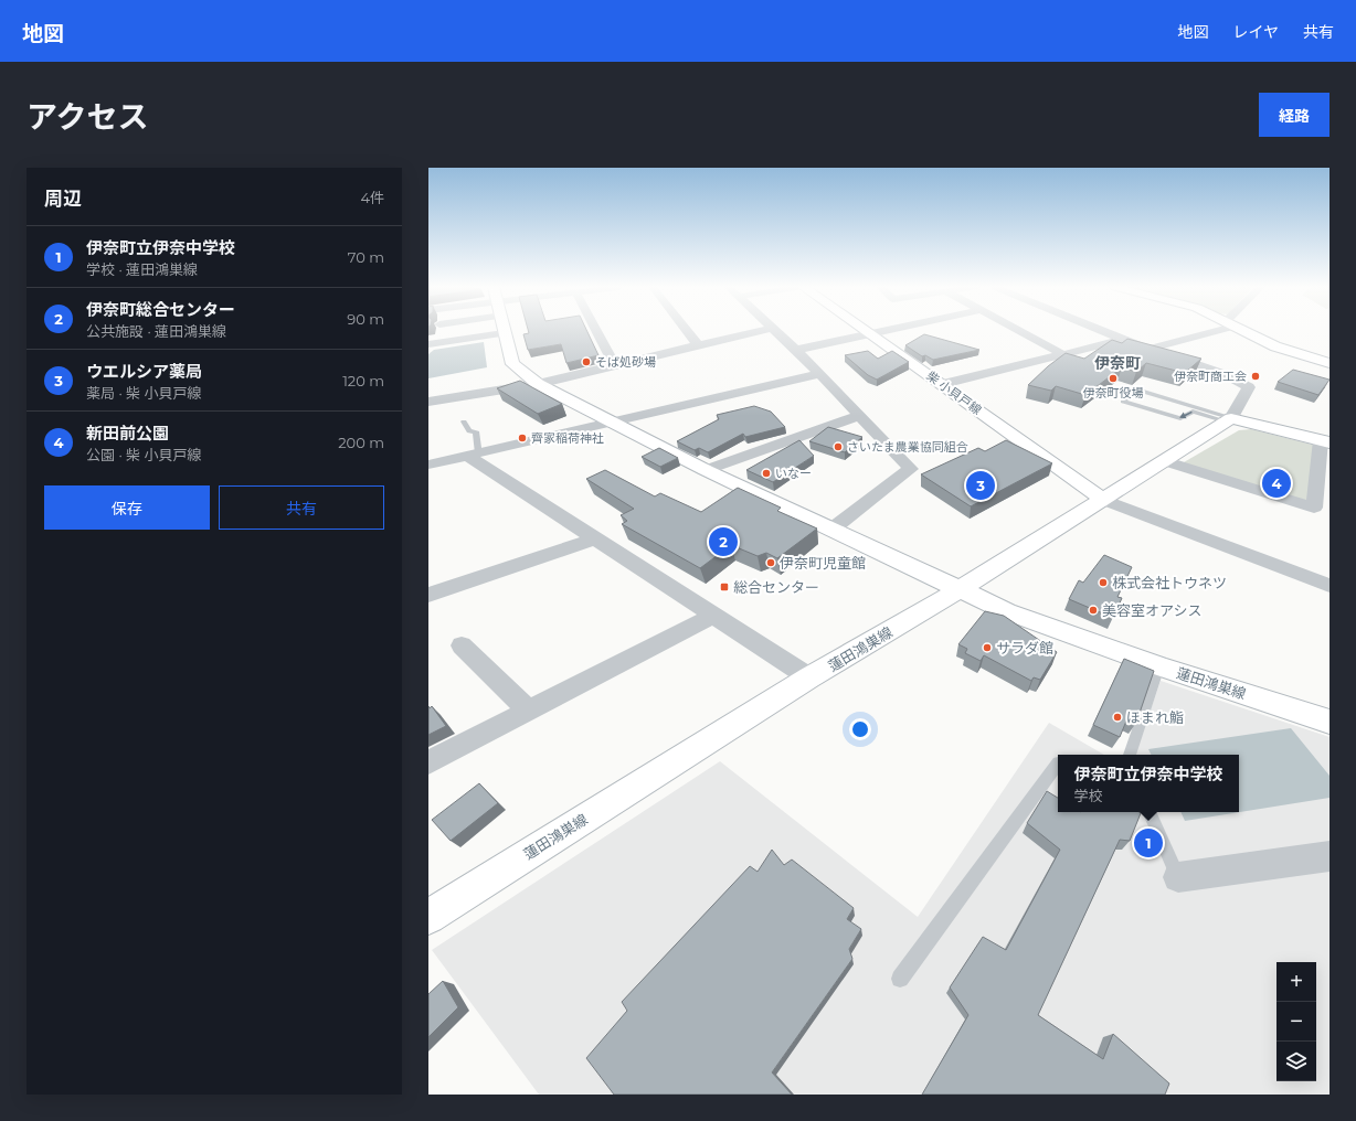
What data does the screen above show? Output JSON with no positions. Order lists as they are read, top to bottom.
{
  "streets": {
    "street": ["柴 小貝戸線", "蓮田鴻巣線"]
  },
  "districts": ["伊奈町"],
  "places": {
    "other": [
      "そば処砂場",
      "伊奈町商工会",
      "伊奈町役場",
      "齊家稲荷神社",
      "さいたま農業協同組合",
      "いなー",
      "伊奈町児童館",
      "株式会社トウネツ",
      "美容室オアシス",
      "サラダ館",
      "ほまれ鮨"
    ],
    "transit": ["総合センター"]
  },
  "page": {
    "header": "地図",
    "nav": ["地図", "レイヤ", "共有"],
    "title": "アクセス",
    "buttons": [
      "経路",
      ["保存", "共有"]
    ],
    "heading": ["周辺", "4件"],
    "list": [
      {
        "mark": "1",
        "name": "伊奈町立伊奈中学校",
        "note": "学校 · 蓮田鴻巣線",
        "value": "70 m"
      },
      {
        "mark": "2",
        "name": "伊奈町総合センター",
        "note": "公共施設 · 蓮田鴻巣線",
        "value": "90 m"
      },
      {
        "mark": "3",
        "name": "ウエルシア薬局",
        "note": "薬局 · 柴 小貝戸線",
        "value": "120 m"
      },
      {
        "mark": "4",
        "name": "新田前公園",
        "note": "公園 · 柴 小貝戸線",
        "value": "200 m"
      }
    ],
    "pins": [
      "4",
      "3",
      "2",
      "1"
    ],
    "popup": ["伊奈町立伊奈中学校", "学校"],
    "map_buttons": ["+", "−"]
  }
}
